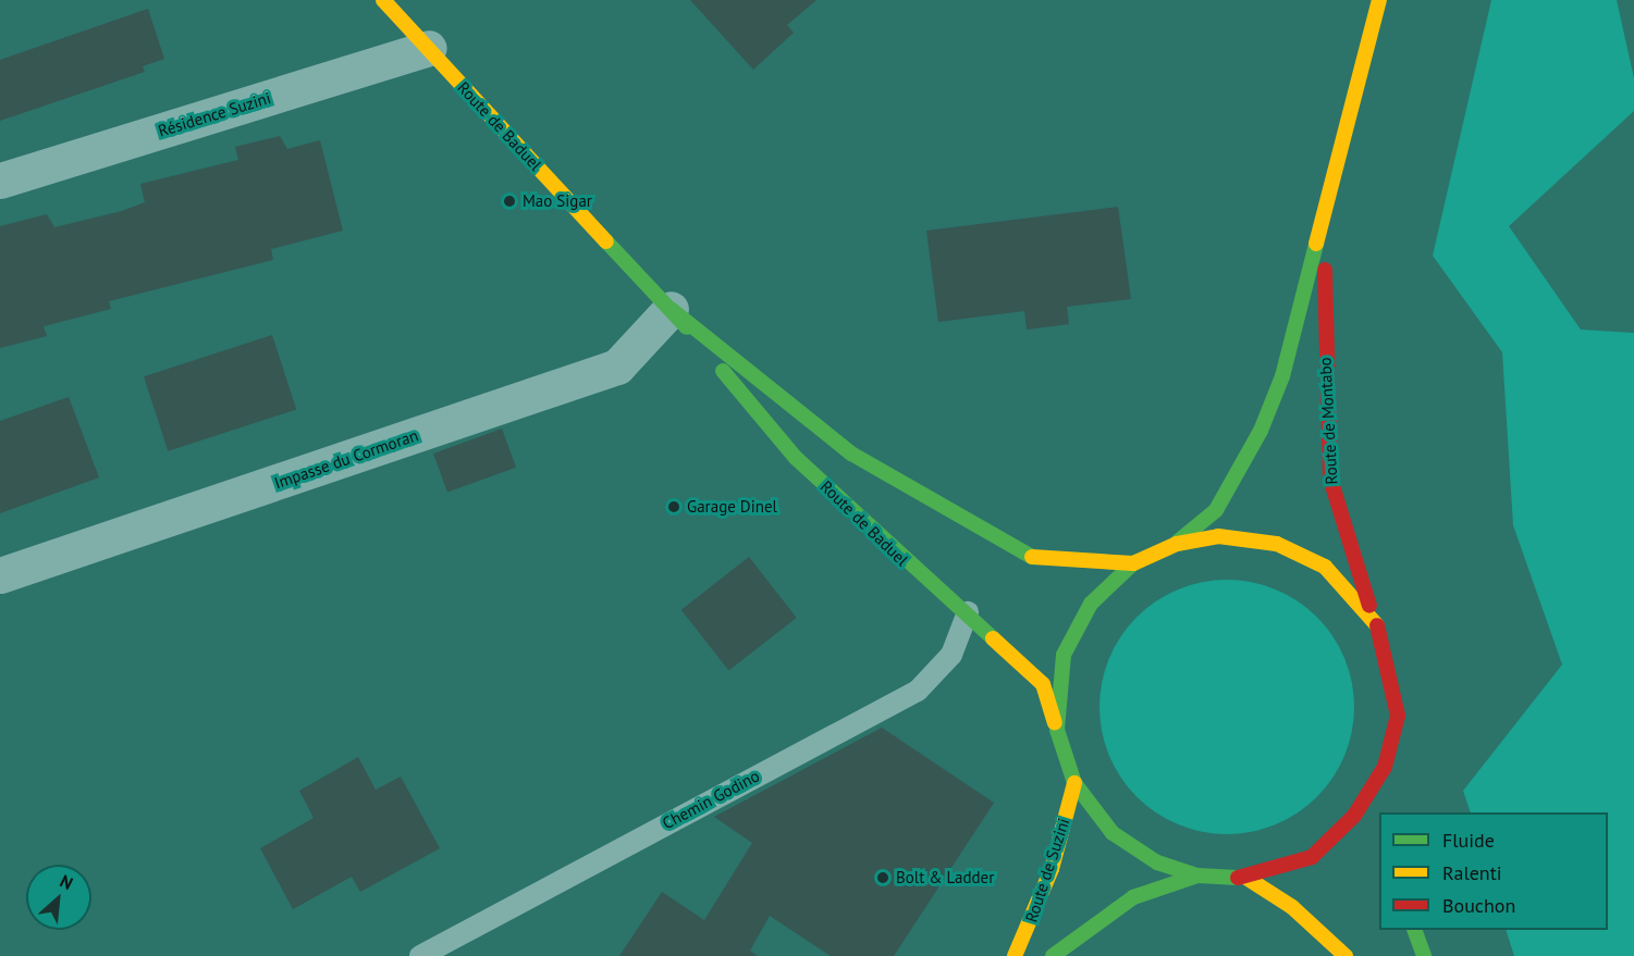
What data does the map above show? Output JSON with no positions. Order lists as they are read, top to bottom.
{
  "streets": {
    "main road": ["Route de Baduel", "Route de Montabo", "Route de Suzini"],
    "street": ["Résidence Suzini", "Impasse du Cormoran"],
    "lane": ["Chemin Godino"]
  },
  "crossings": [
    ["Résidence Suzini", "Route de Baduel"],
    ["Route de Baduel", "Impasse du Cormoran"],
    ["Route de Baduel", "Chemin Godino"],
    ["Route de Baduel", "Route de Suzini"]
  ],
  "places": ["Mao Sigar", "Garage Dinel", "Bolt & Ladder"],
  "legend": ["Fluide", "Ralenti", "Bouchon"],
  "north": "top right"
}
